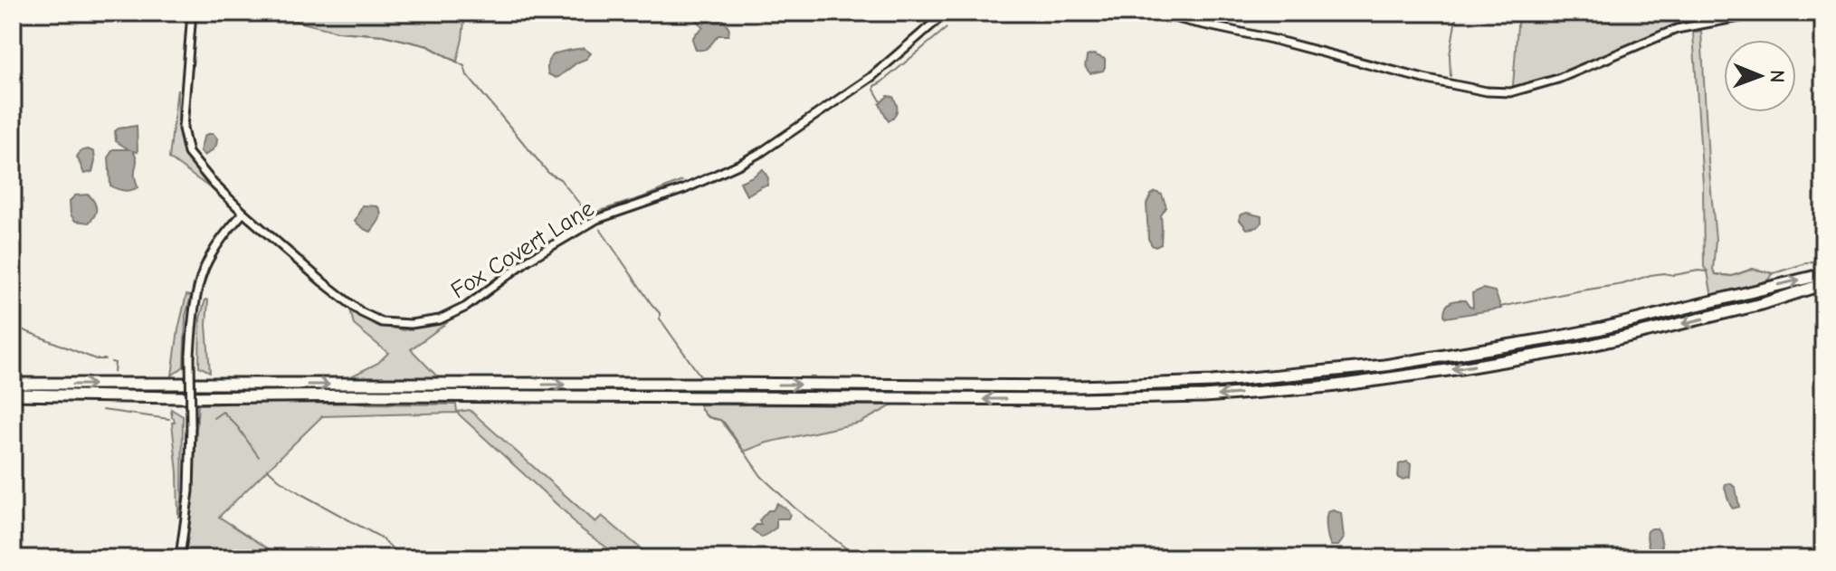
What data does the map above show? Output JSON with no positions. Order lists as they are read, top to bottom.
{
  "streets": {
    "street": ["Fox Covert Lane"]
  },
  "north": "right"
}
